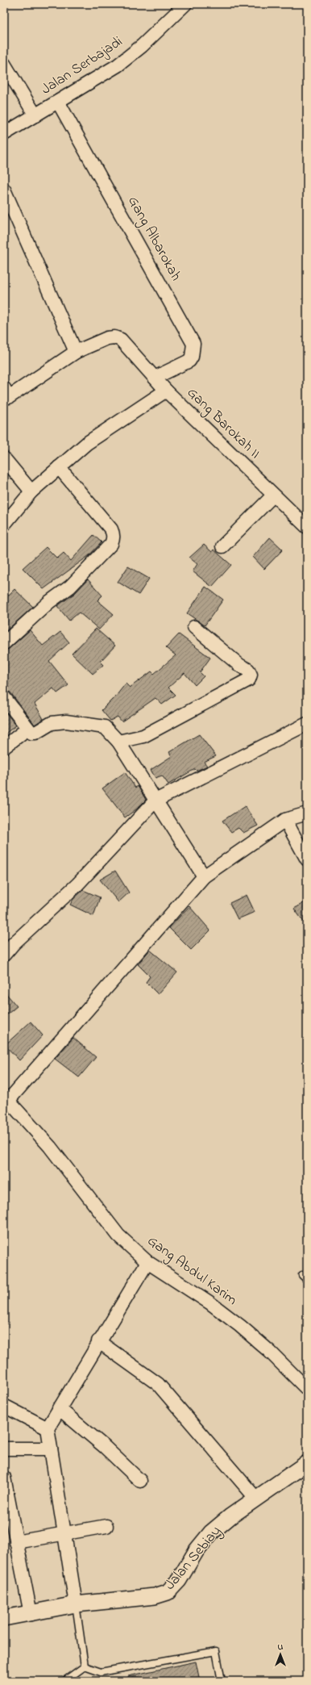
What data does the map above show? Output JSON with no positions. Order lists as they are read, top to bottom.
{
  "streets": {
    "street": [
      "Jalan Serbajadi",
      "Gang Albarokah",
      "Gang Barokah II",
      "Gang Abdul Karim",
      "Jalan Sebiay"
    ]
  },
  "crossings": [
    ["Jalan Serbajadi", "Gang Albarokah"],
    ["Gang Albarokah", "Gang Barokah II"]
  ],
  "north": "top"
}
